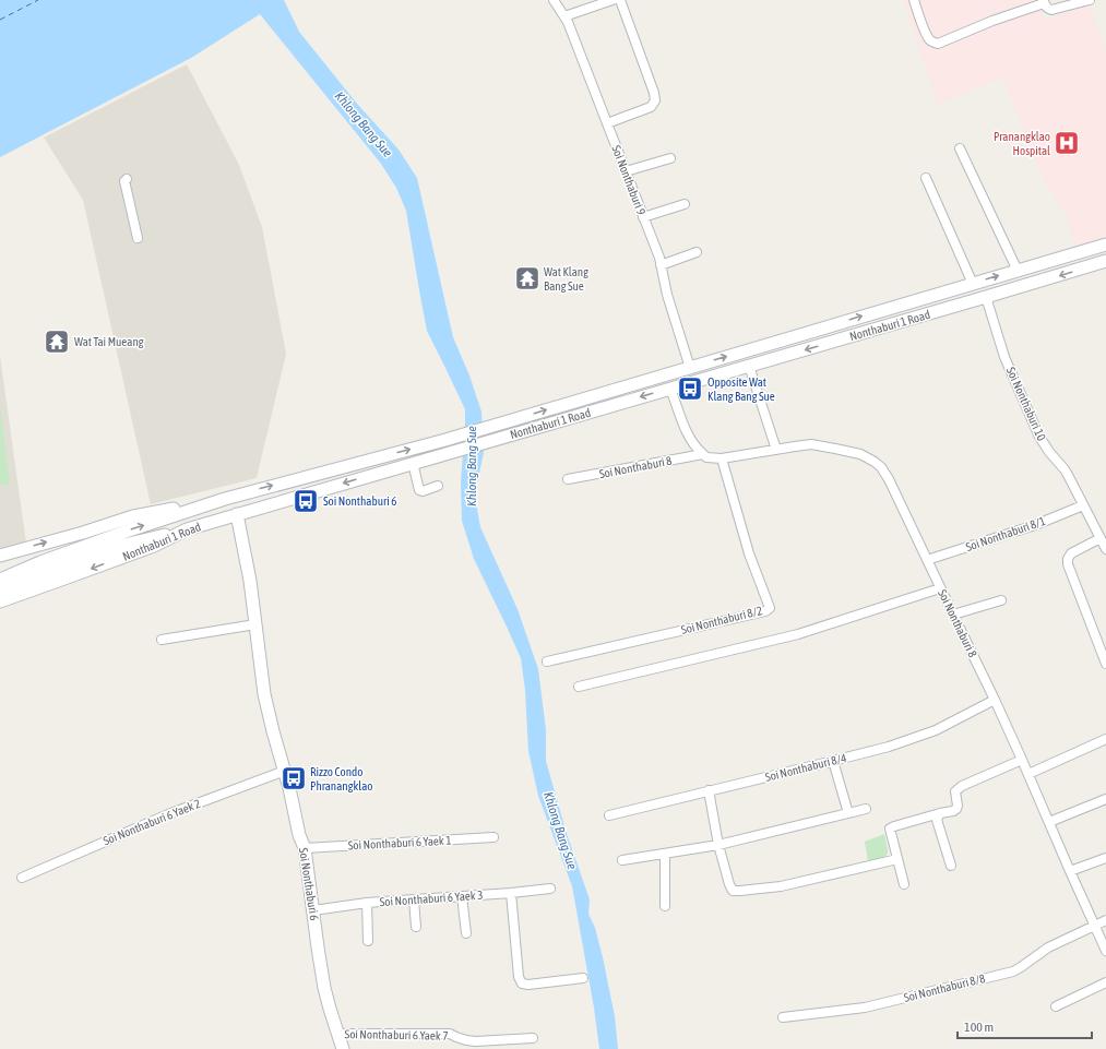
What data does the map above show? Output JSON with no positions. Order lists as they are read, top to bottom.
{
  "streets": {
    "main road": ["Nonthaburi 1 Road", "Soi Nonthaburi 6"],
    "street": [
      "Soi Nonthaburi 9",
      "Soi Nonthaburi 10",
      "Soi Nonthaburi 8",
      "Soi Nonthaburi 8/1",
      "Soi Nonthaburi 8/2",
      "Soi Nonthaburi 8/4",
      "Soi Nonthaburi 6 Yaek 2",
      "Soi Nonthaburi 6 Yaek 1",
      "Soi Nonthaburi 6 Yaek 3",
      "Soi Nonthaburi 8/8",
      "Soi Nonthaburi 6 Yaek 7"
    ]
  },
  "crossings": [
    ["Soi Nonthaburi 9", "Nonthaburi 1 Road"],
    ["Nonthaburi 1 Road", "Soi Nonthaburi 10"],
    ["Nonthaburi 1 Road", "Soi Nonthaburi 6"],
    ["Soi Nonthaburi 10", "Soi Nonthaburi 8/1"],
    ["Soi Nonthaburi 8", "Soi Nonthaburi 8/1"],
    ["Soi Nonthaburi 8", "Soi Nonthaburi 8/2"],
    ["Soi Nonthaburi 8", "Soi Nonthaburi 8/4"],
    ["Soi Nonthaburi 8", "Soi Nonthaburi 8/8"],
    ["Soi Nonthaburi 6 Yaek 2", "Soi Nonthaburi 6"],
    ["Soi Nonthaburi 6 Yaek 1", "Soi Nonthaburi 6"],
    ["Soi Nonthaburi 6", "Soi Nonthaburi 6 Yaek 3"],
    ["Soi Nonthaburi 6", "Soi Nonthaburi 6 Yaek 7"]
  ],
  "water": ["Khlong Bang Sue"],
  "places": {
    "hospital": ["Pranangklao Hospital"],
    "temple": ["Wat Klang Bang Sue", "Wat Tai Mueang"],
    "bus stop": ["Opposite Wat Klang Bang Sue", "Soi Nonthaburi 6", "Rizzo Condo Phranangklao"]
  },
  "scale_bar": "100 m"
}
